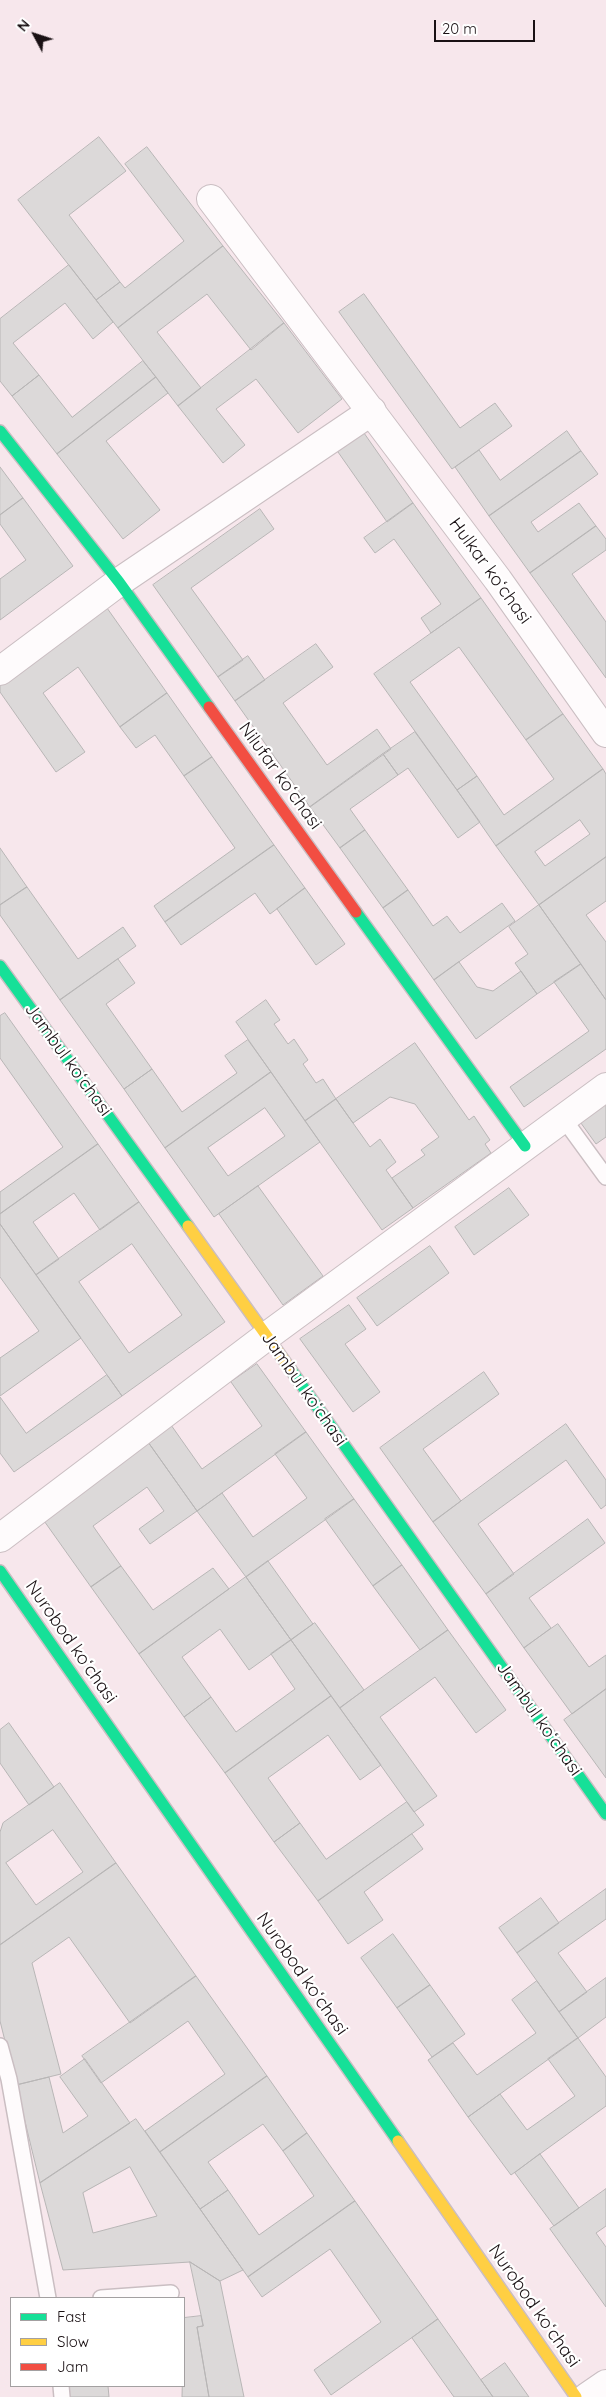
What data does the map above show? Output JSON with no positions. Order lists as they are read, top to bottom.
{
  "streets": {
    "street": [
      "Hulkar koʻchasi",
      "Nilufar koʻchasi",
      "Jambul koʻchasi",
      "Nurobod koʻchasi"
    ]
  },
  "legend": ["Fast", "Slow", "Jam"],
  "scale_bar": "20 m",
  "north": "top left"
}
